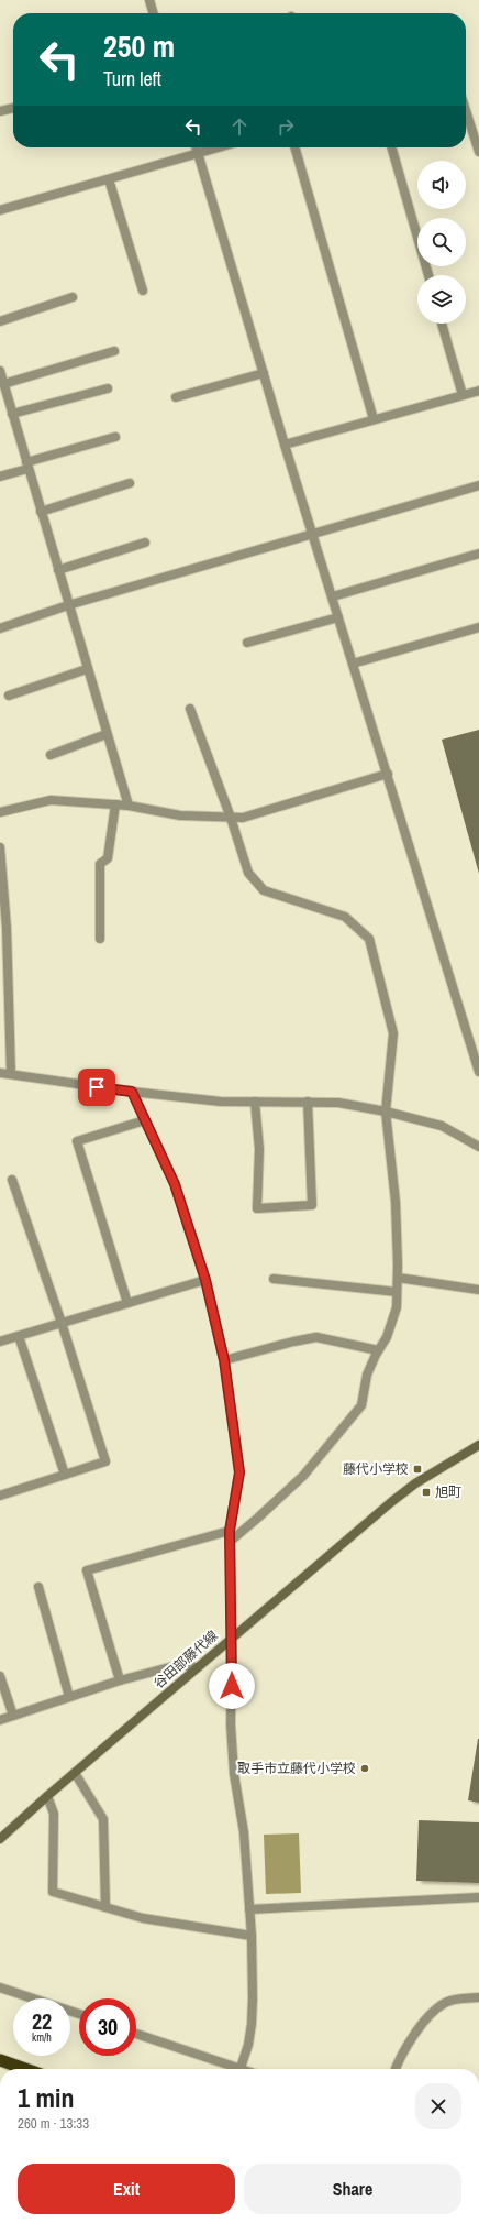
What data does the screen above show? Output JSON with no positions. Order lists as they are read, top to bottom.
{
  "streets": {
    "main road": ["谷田部藤代線"]
  },
  "places": {
    "transit": ["藤代小学校", "旭町"],
    "other": ["取手市立藤代小学校"]
  },
  "page": {
    "turn": ["250 m", "Turn left"],
    "speed": "22 km/h",
    "limit": "30",
    "heading": ["1 min", "260 m · 13:33"],
    "buttons": ["Exit", "Share"]
  }
}
